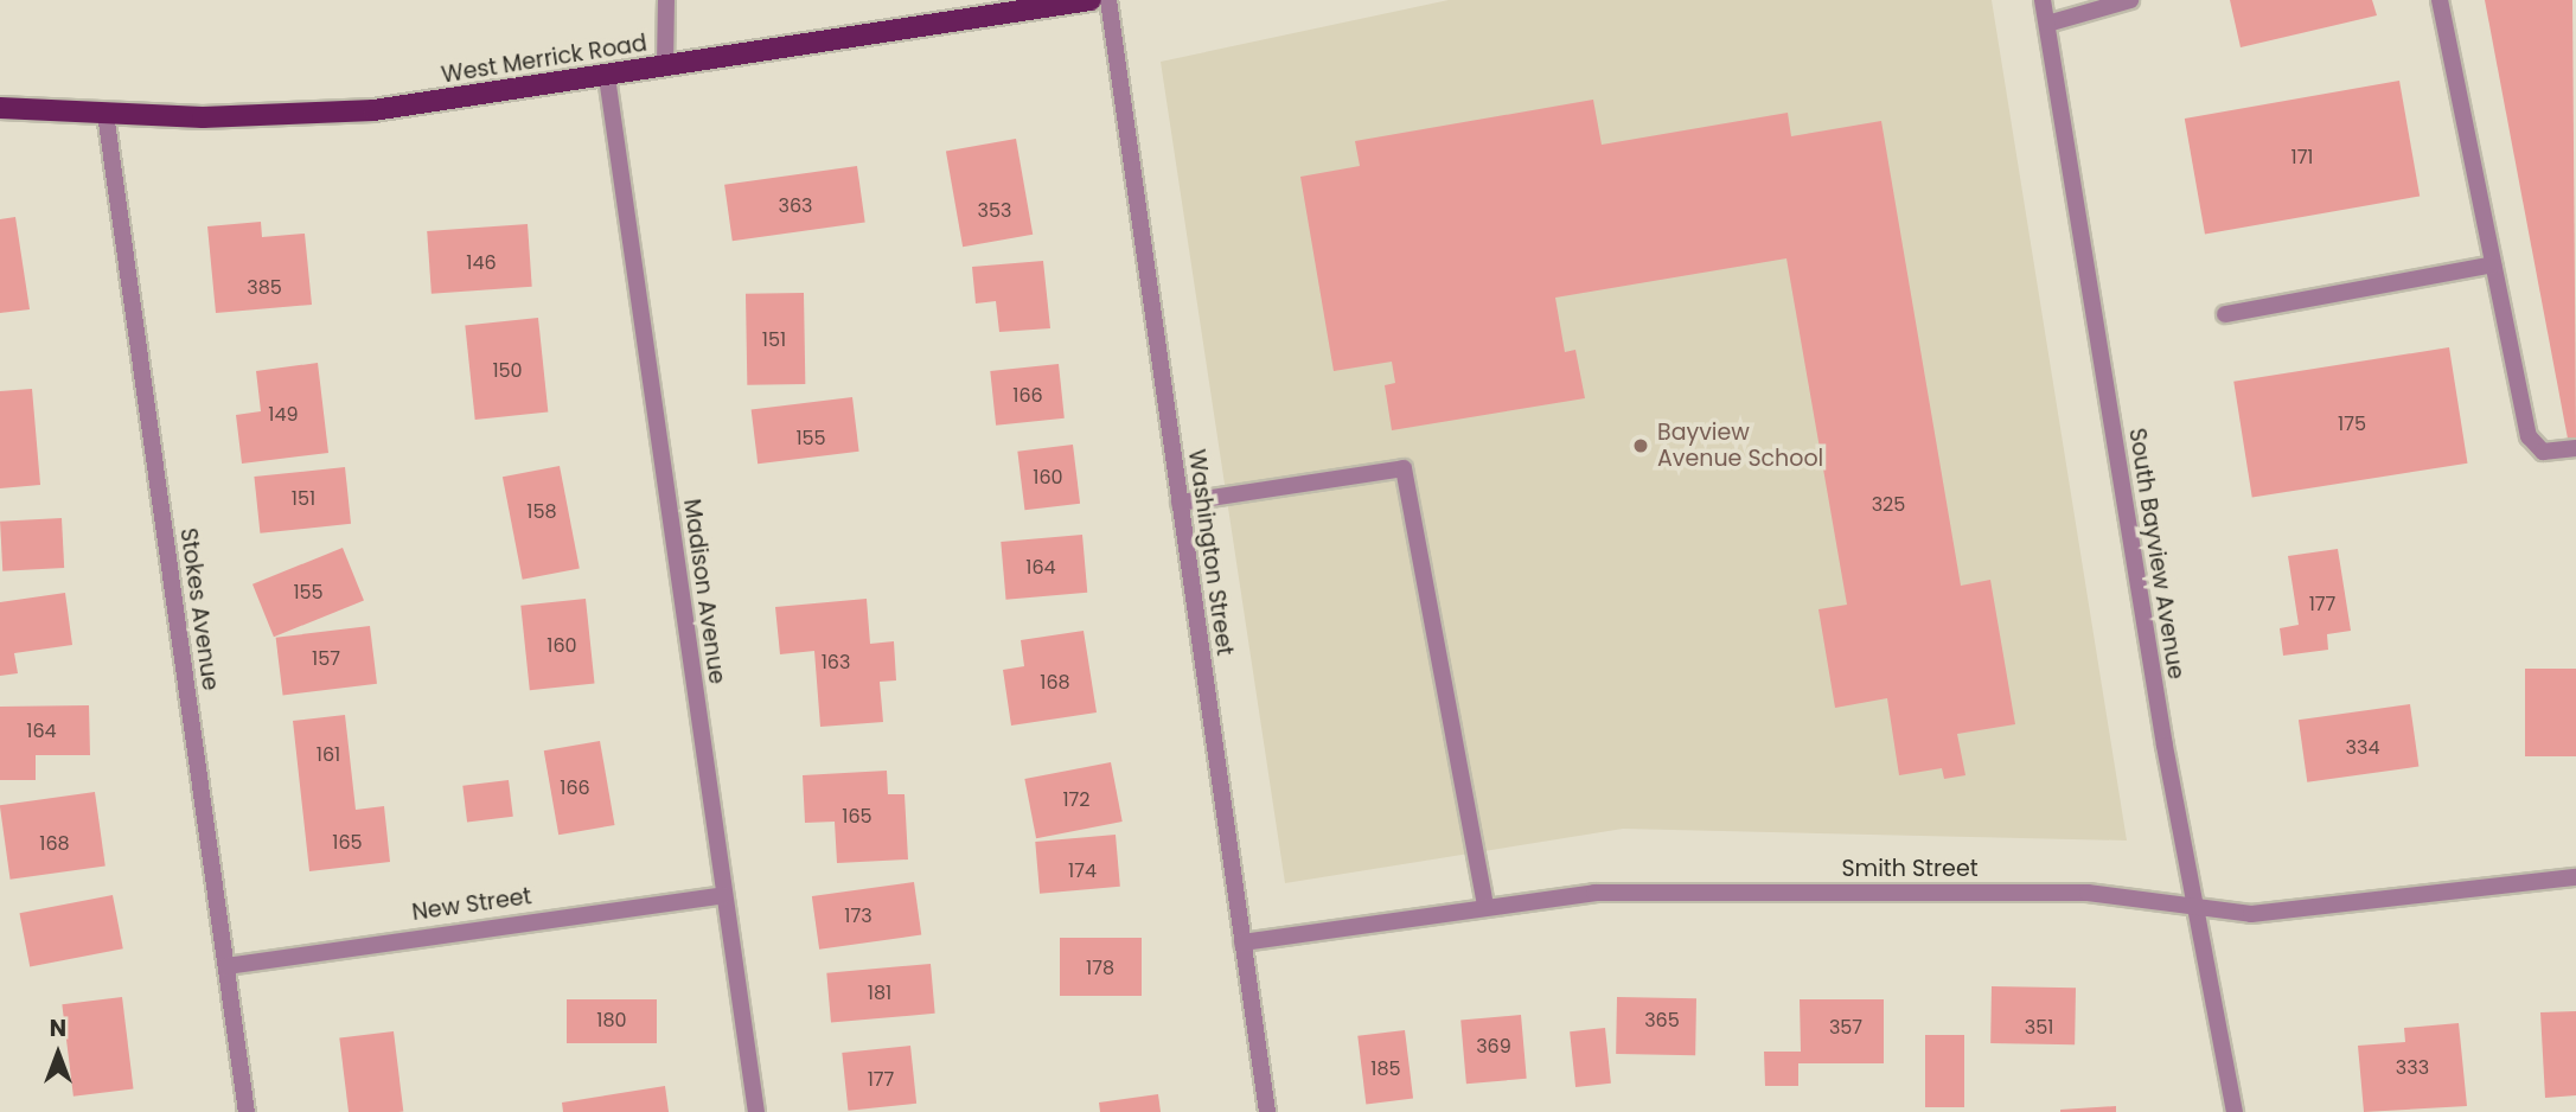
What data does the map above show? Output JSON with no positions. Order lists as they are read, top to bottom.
{
  "streets": {
    "main road": ["West Merrick Road"],
    "street": [
      "Washington Street",
      "South Bayview Avenue",
      "Madison Avenue",
      "Stokes Avenue",
      "Smith Street",
      "New Street"
    ]
  },
  "crossings": [
    ["West Merrick Road", "Madison Avenue"],
    ["West Merrick Road", "Stokes Avenue"],
    ["Washington Street", "Smith Street"],
    ["South Bayview Avenue", "Smith Street"],
    ["Madison Avenue", "New Street"],
    ["Stokes Avenue", "New Street"]
  ],
  "places": ["Bayview Avenue School"],
  "house_numbers": [
    "171",
    "363",
    "353",
    "146",
    "385",
    "151",
    "150",
    "166",
    "149",
    "175",
    "155",
    "160",
    "151",
    "325",
    "158",
    "164",
    "155",
    "177",
    "160",
    "157",
    "163",
    "168",
    "164",
    "334",
    "161",
    "166",
    "172",
    "165",
    "165",
    "168",
    "174",
    "173",
    "178",
    "181",
    "180",
    "365",
    "357",
    "351",
    "369",
    "333",
    "185",
    "177"
  ],
  "north": "top"
}
